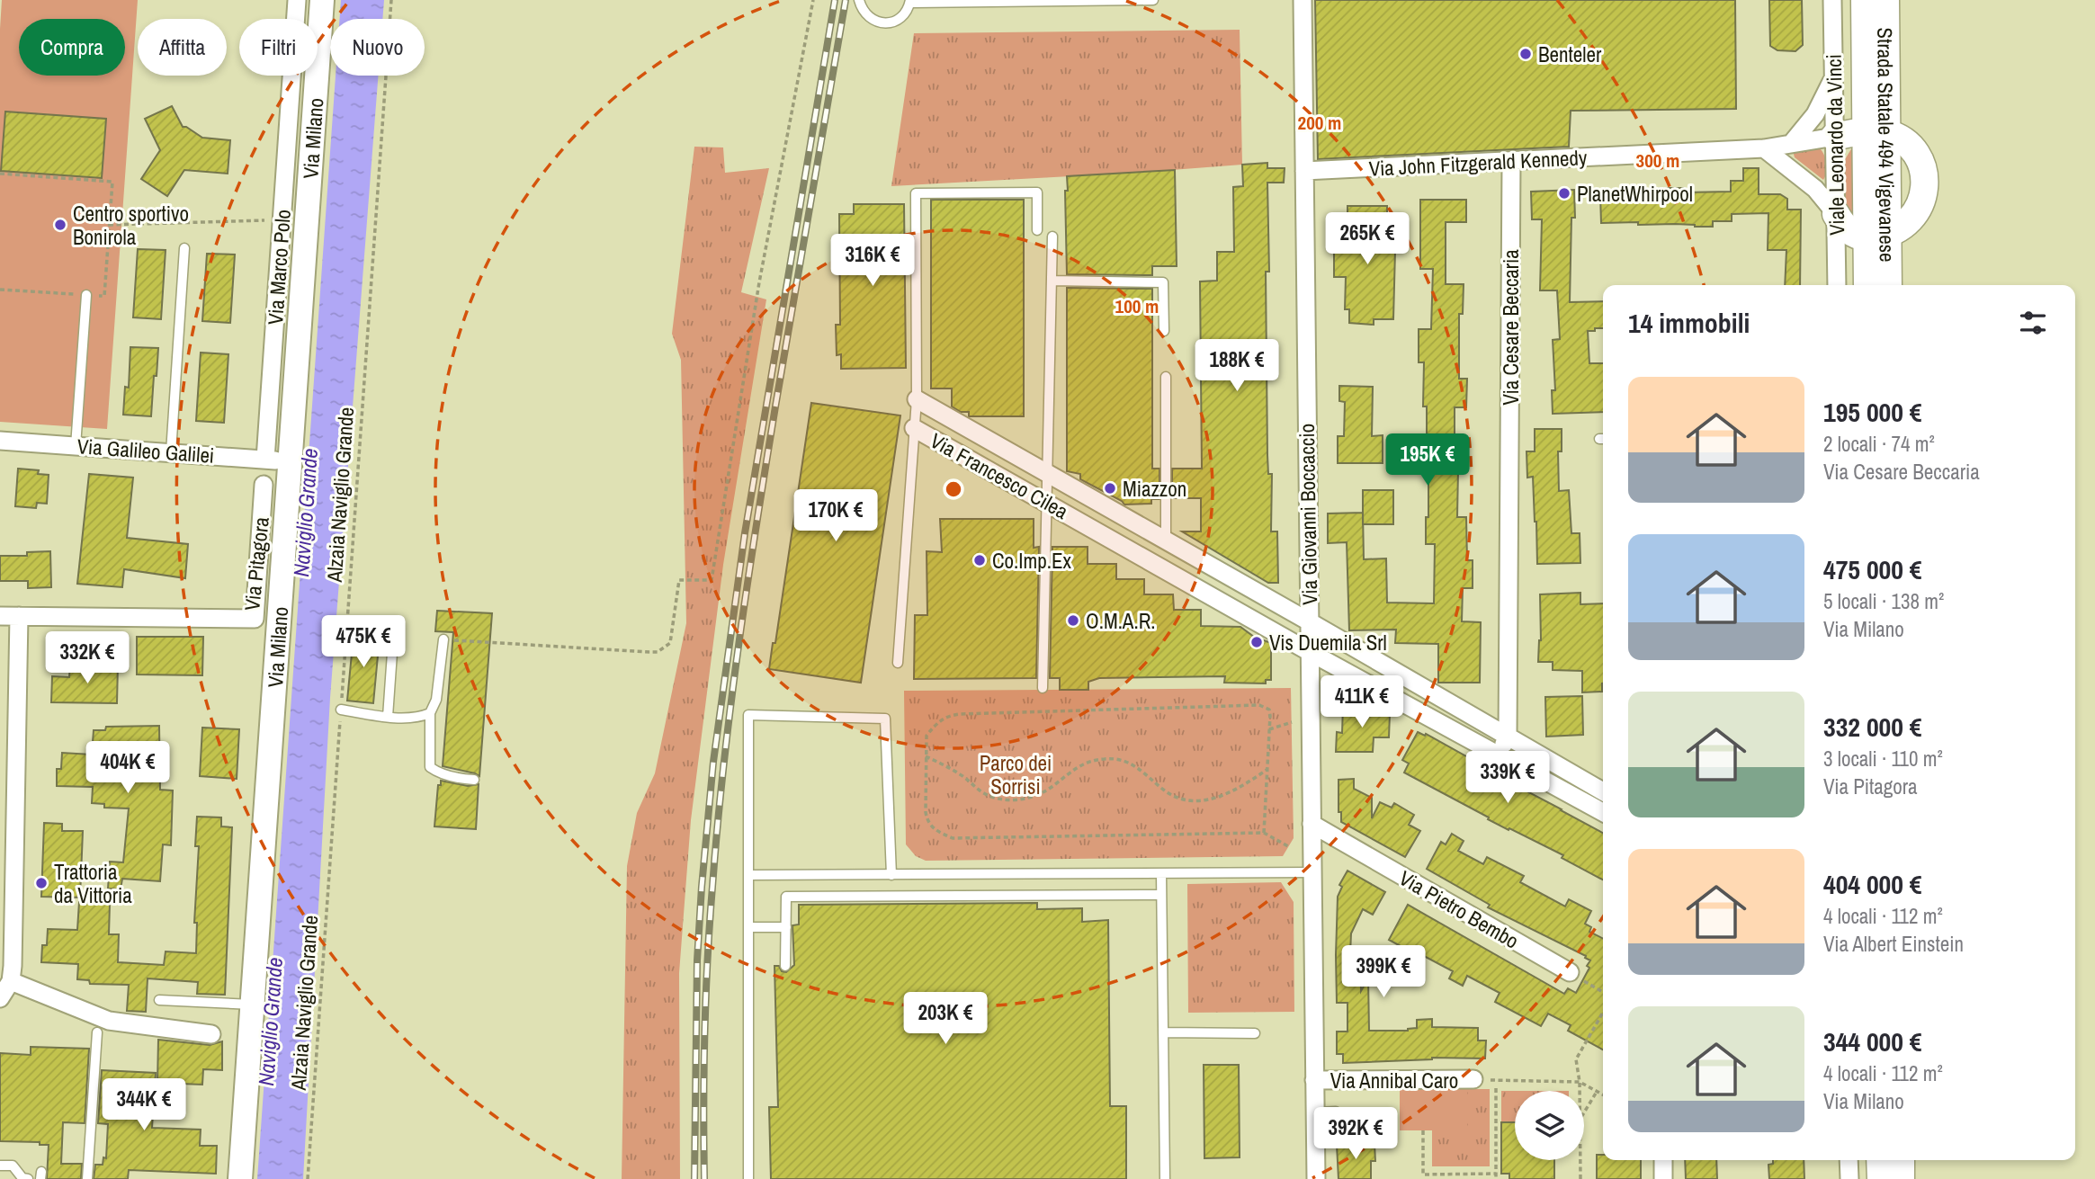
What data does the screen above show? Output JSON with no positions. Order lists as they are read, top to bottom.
{
  "streets": {
    "main road": ["Via Milano", "Strada Statale 494 Vigevanese"],
    "street": [
      "Viale Leonardo da Vinci",
      "Via John Fitzgerald Kennedy",
      "Via Marco Polo",
      "Via Cesare Beccaria",
      "Via Galileo Galilei",
      "Via Francesco Cilea",
      "Via Giovanni Boccaccio",
      "Via Pitagora",
      "Via Pietro Bembo",
      "Via Annibal Caro"
    ],
    "path": ["Alzaia Naviglio Grande"]
  },
  "crossings": [
    ["Via Milano", "Via Galileo Galilei"],
    ["Viale Leonardo da Vinci", "Via John Fitzgerald Kennedy"],
    ["Via John Fitzgerald Kennedy", "Via Cesare Beccaria"],
    ["Via John Fitzgerald Kennedy", "Via Giovanni Boccaccio"],
    ["Via Marco Polo", "Via Galileo Galilei"],
    ["Via Cesare Beccaria", "Via Francesco Cilea"],
    ["Via Francesco Cilea", "Via Giovanni Boccaccio"],
    ["Via Giovanni Boccaccio", "Via Pietro Bembo"],
    ["Via Giovanni Boccaccio", "Via Annibal Caro"]
  ],
  "water": ["Naviglio Grande"],
  "parks": ["Parco dei Sorrisi"],
  "places": [
    "Benteler",
    "PlanetWhirpool",
    "Centro sportivo Bonirola",
    "Miazzon",
    "Co.Imp.Ex",
    "O.M.A.R.",
    "Vis Duemila Srl",
    "Trattoria da Vittoria"
  ],
  "page": {
    "chip": [
      "Compra",
      "Affitta",
      "Filtri",
      "Nuovo"
    ],
    "price": [
      "265K €",
      "316K €",
      "188K €",
      "195K €",
      "170K €",
      "475K €",
      "332K €",
      "411K €",
      "404K €",
      "339K €",
      "399K €",
      "203K €",
      "344K €",
      "392K €"
    ],
    "heading": "14 immobili",
    "list": [
      {
        "name": "195 000 €",
        "note": "2 locali · 74 m² · Via Cesare Beccaria"
      },
      {
        "name": "475 000 €",
        "note": "5 locali · 138 m² · Via Milano"
      },
      {
        "name": "332 000 €",
        "note": "3 locali · 110 m² · Via Pitagora"
      },
      {
        "name": "404 000 €",
        "note": "4 locali · 112 m² · Via Albert Einstein"
      },
      {
        "name": "344 000 €",
        "note": "4 locali · 112 m² · Via Milano"
      }
    ]
  },
  "rings": ["200 m", "300 m", "100 m"]
}
